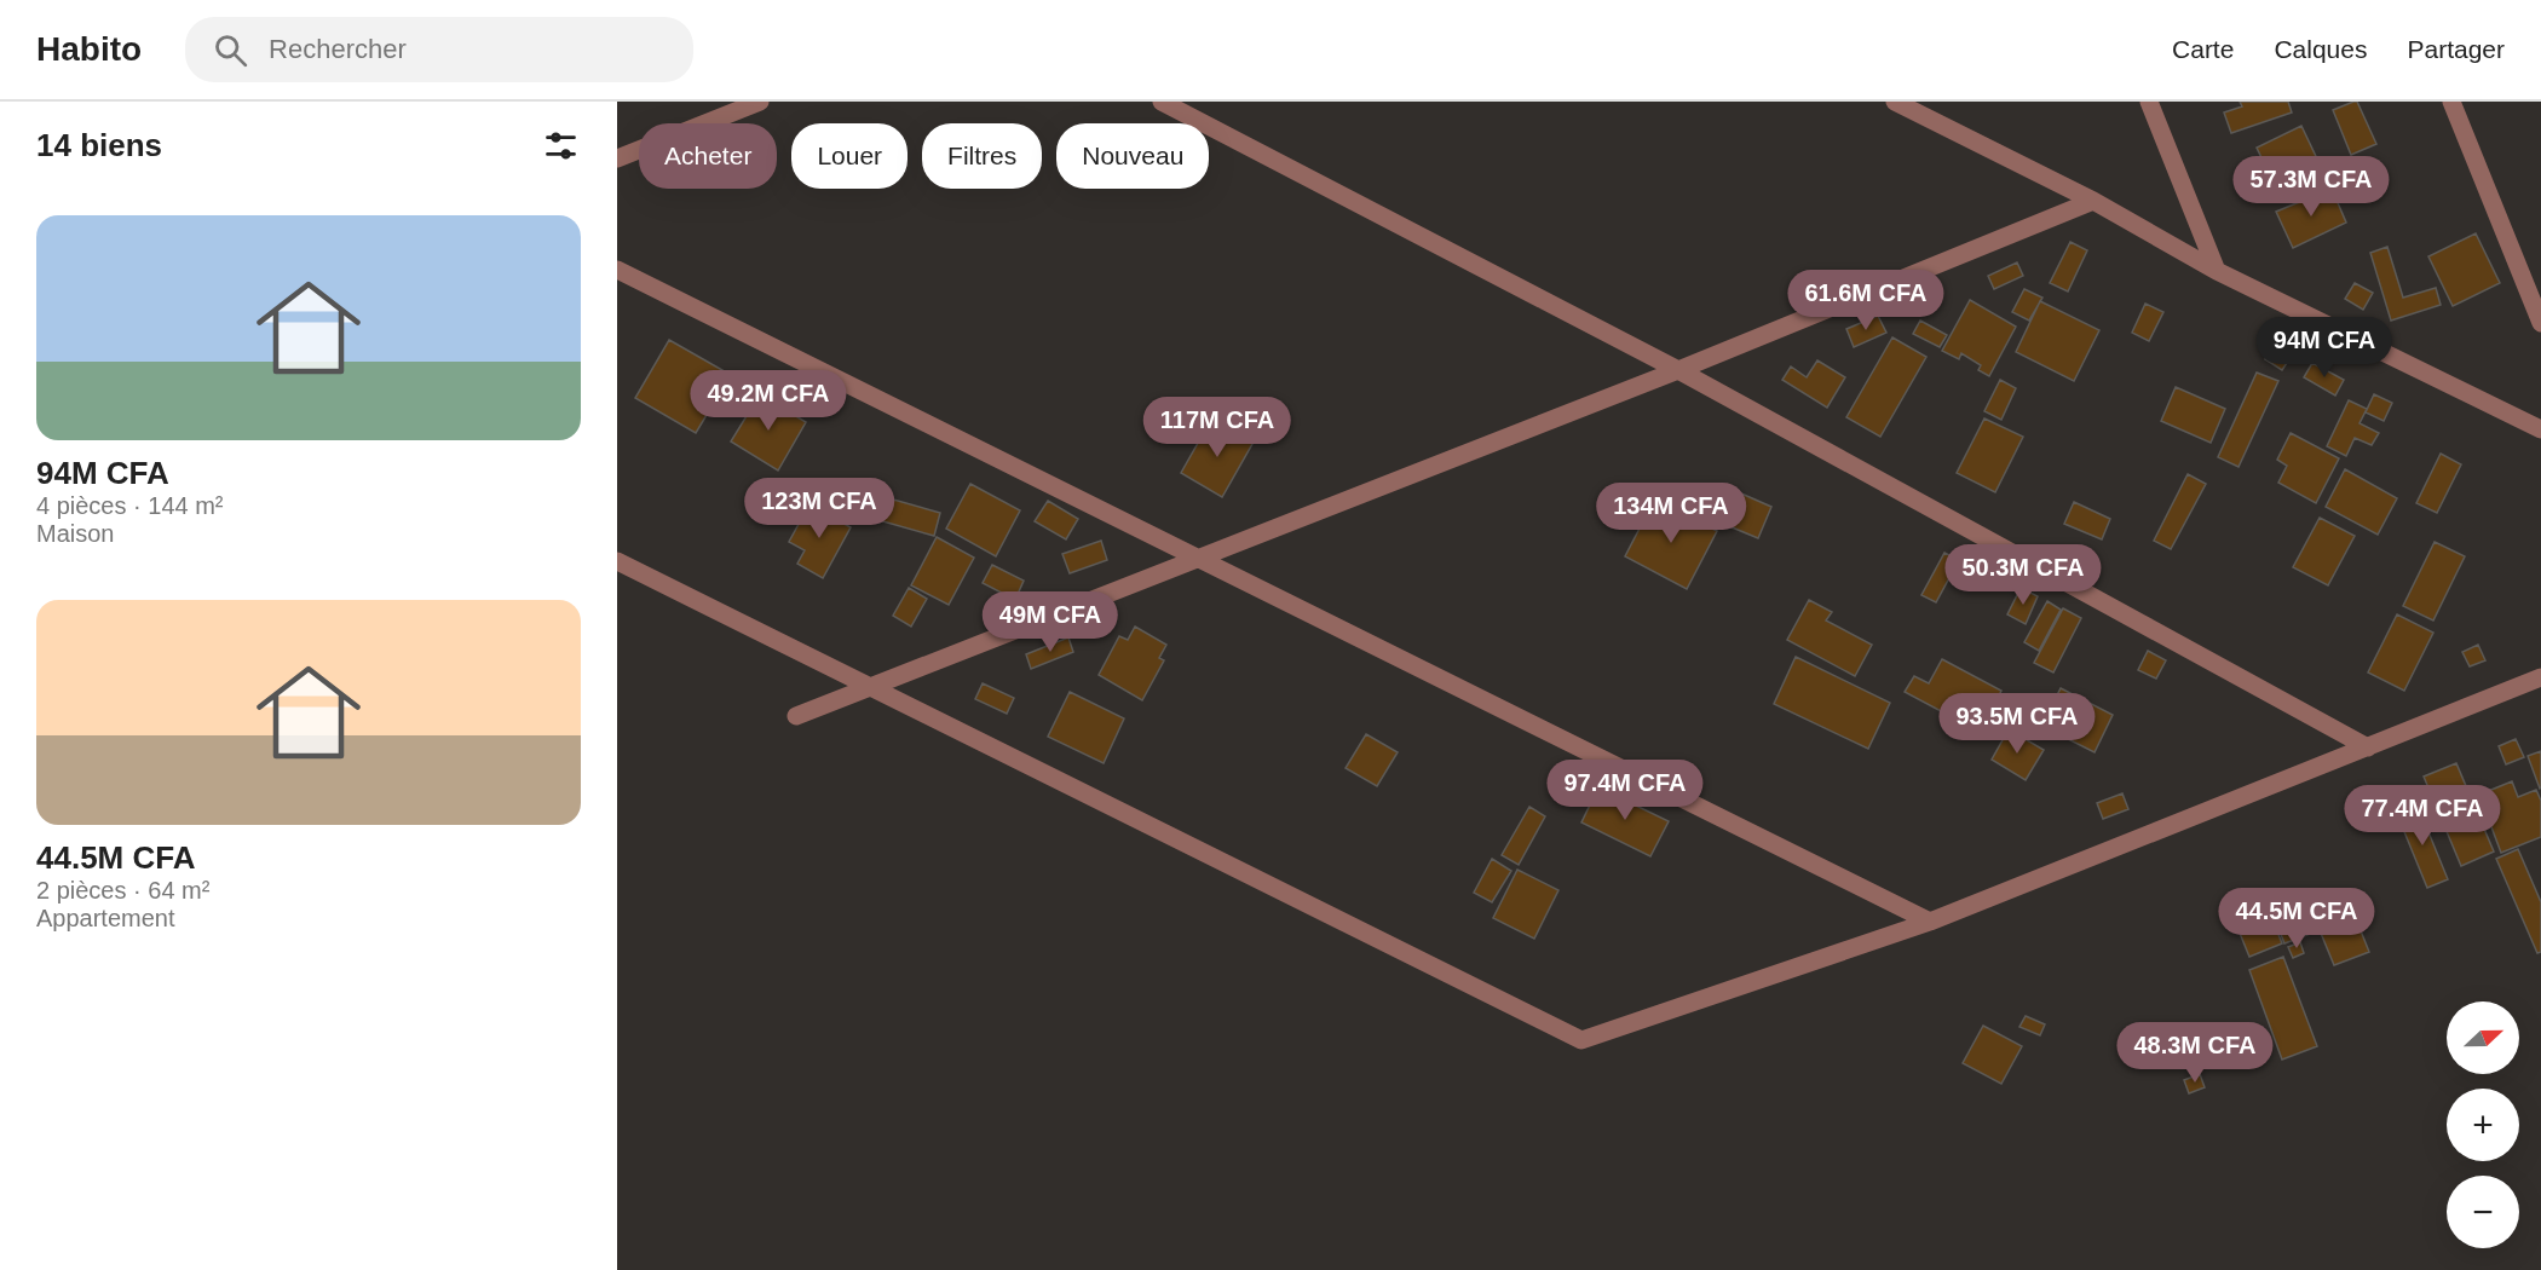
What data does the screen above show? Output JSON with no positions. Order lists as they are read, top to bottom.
{
  "north": "right",
  "page": {
    "header": "Habito",
    "search": "Rechercher",
    "nav": ["Carte", "Calques", "Partager"],
    "heading": "14 biens",
    "chip": [
      "Acheter",
      "Louer",
      "Filtres",
      "Nouveau"
    ],
    "price": [
      "57.3M CFA",
      "61.6M CFA",
      "94M CFA",
      "49.2M CFA",
      "117M CFA",
      "123M CFA",
      "134M CFA",
      "50.3M CFA",
      "49M CFA",
      "93.5M CFA",
      "97.4M CFA",
      "77.4M CFA",
      "44.5M CFA",
      "48.3M CFA"
    ],
    "list": [
      {
        "name": "94M CFA",
        "note": "4 pièces · 144 m² · Maison"
      },
      {
        "name": "44.5M CFA",
        "note": "2 pièces · 64 m² · Appartement"
      }
    ],
    "map_buttons": ["+", "−"]
  }
}
